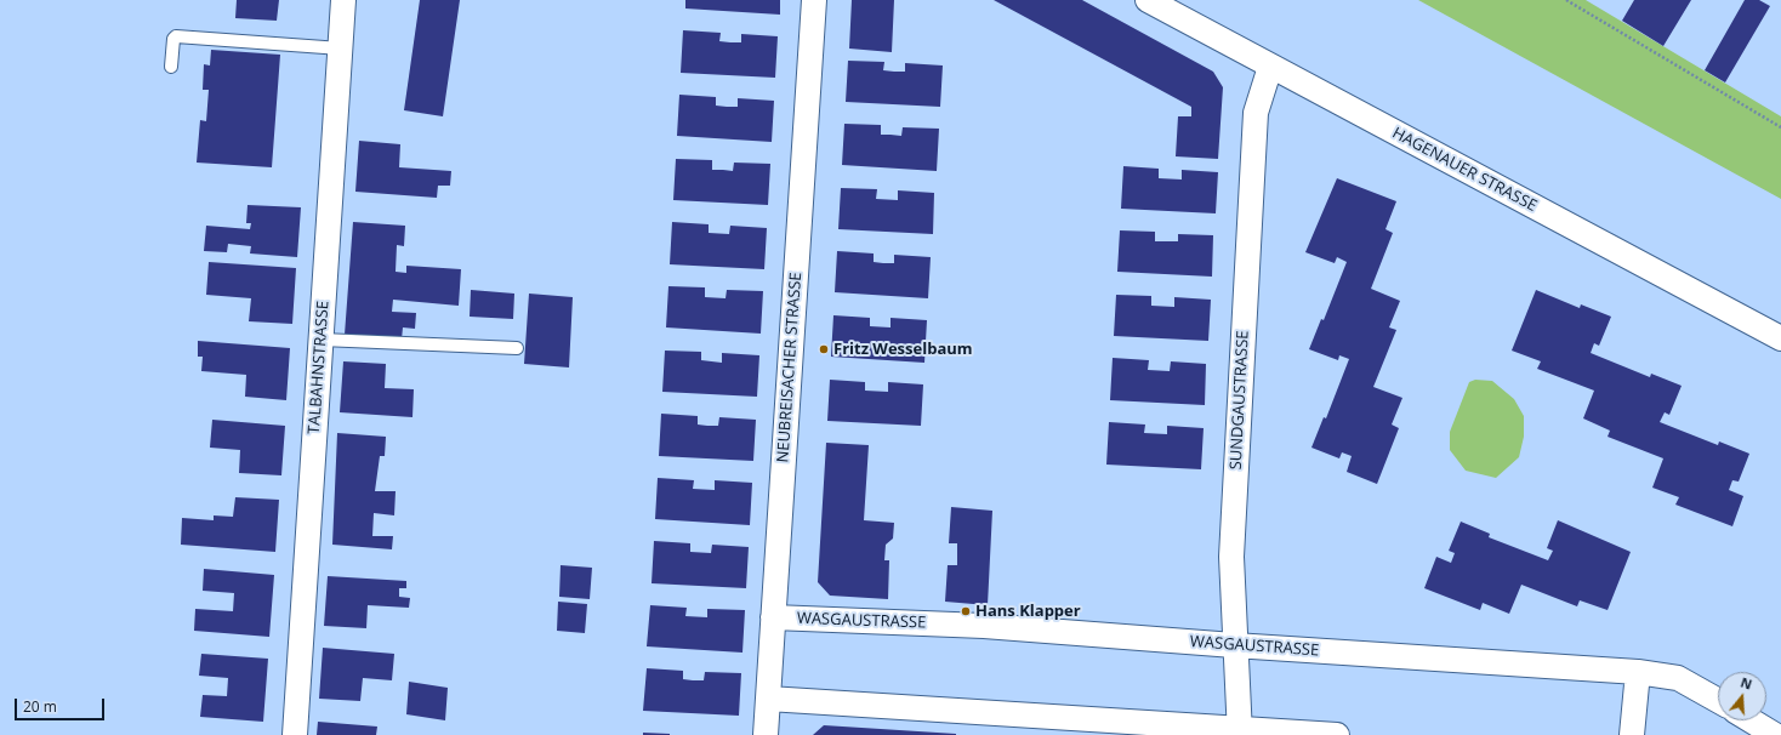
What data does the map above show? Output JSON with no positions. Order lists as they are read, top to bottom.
{
  "streets": {
    "street": [
      "HAGENAUER STRASSE",
      "TALBAHNSTRASSE",
      "NEUBREISACHER STRASSE",
      "SUNDGAUSTRASSE",
      "WASGAUSTRASSE"
    ]
  },
  "crossings": [
    ["HAGENAUER STRASSE", "SUNDGAUSTRASSE"],
    ["NEUBREISACHER STRASSE", "WASGAUSTRASSE"],
    ["SUNDGAUSTRASSE", "WASGAUSTRASSE"]
  ],
  "places": ["Fritz Wesselbaum", "Hans Klapper"],
  "scale_bar": "20 m",
  "north": "top"
}
